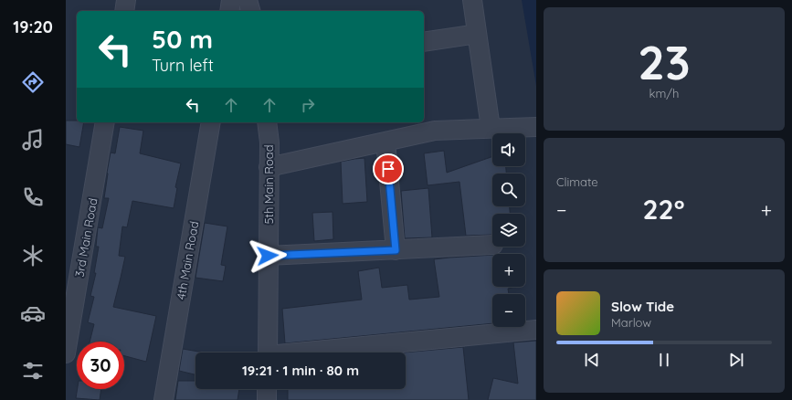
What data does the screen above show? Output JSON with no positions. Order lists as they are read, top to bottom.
{
  "streets": {
    "street": ["5th Main Road", "3rd Main Road", "4th Main Road"]
  },
  "page": {
    "tabs": "19:20",
    "tile": [
      ["23", "km/h"],
      "Climate"
    ],
    "turn": ["50 m", "Turn left"],
    "map_buttons": ["+", "−"],
    "heat": ["−", "22°", "+"],
    "song": ["Slow Tide", "Marlow"],
    "limit": "30",
    "trip": "19:21 · 1 min · 80 m"
  }
}
